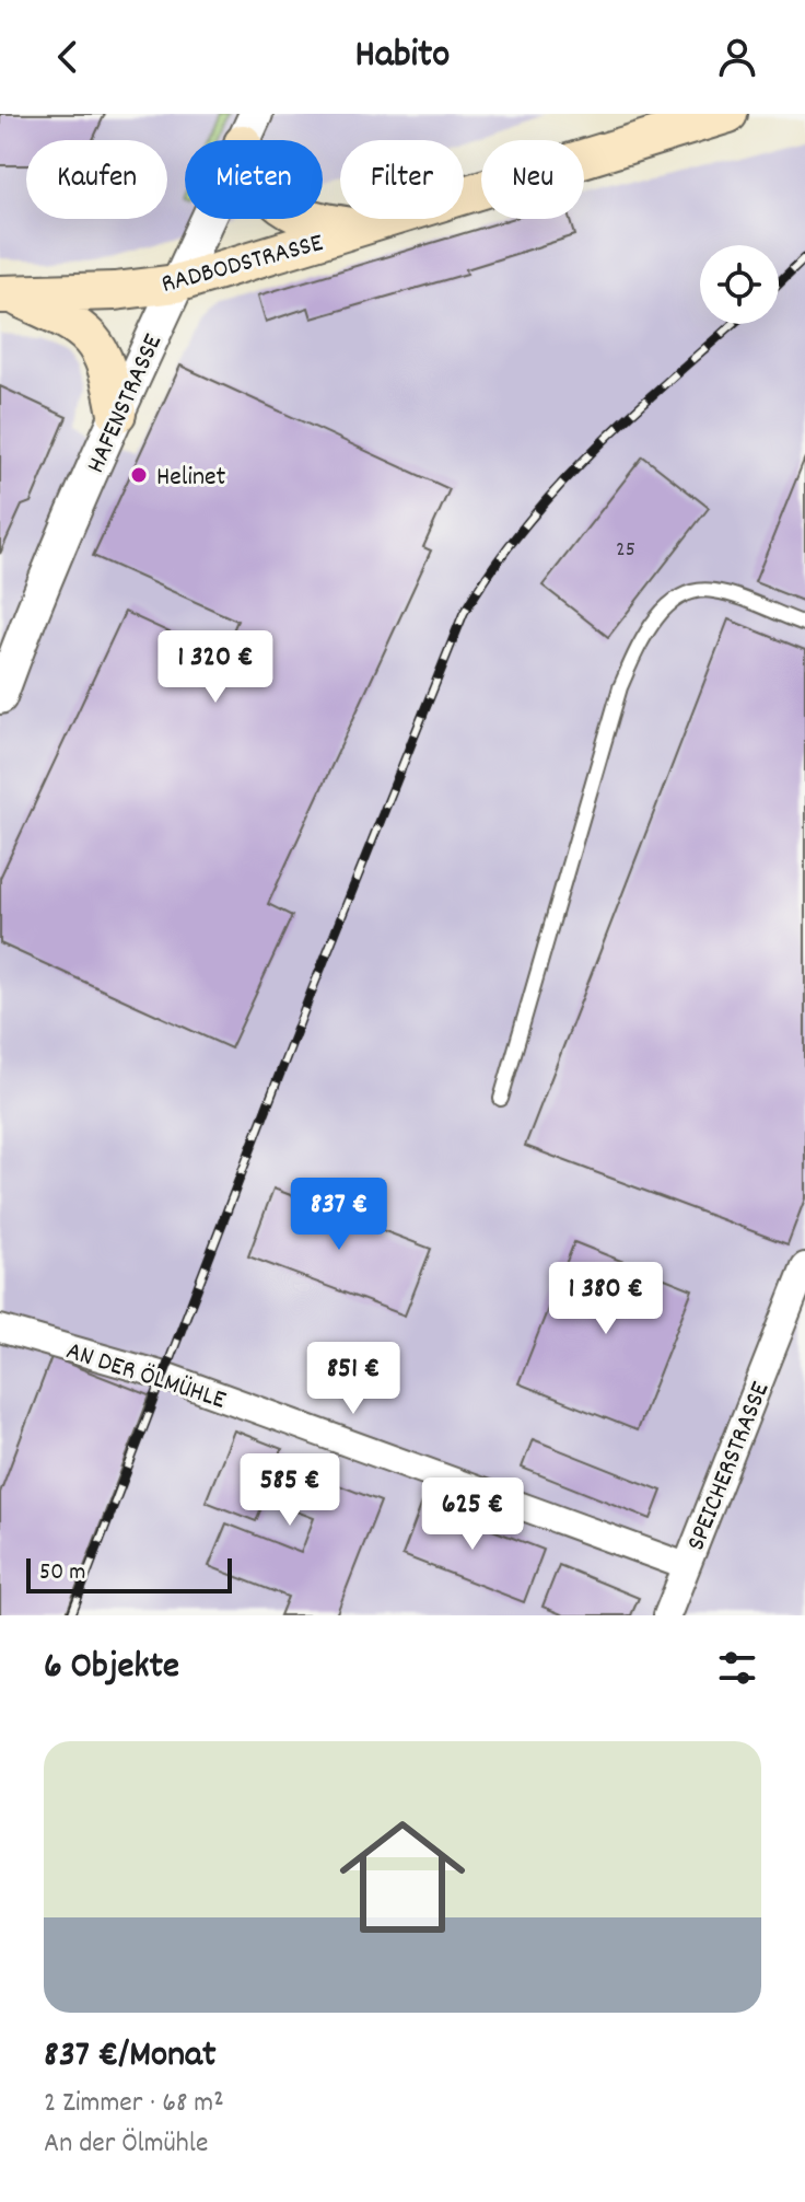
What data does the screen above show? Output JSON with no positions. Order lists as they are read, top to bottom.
{
  "streets": {
    "main road": ["RADBODSTRASSE"],
    "street": ["HAFENSTRASSE", "AN DER ÖLMÜHLE", "SPEICHERSTRASSE"]
  },
  "crossings": [
    ["RADBODSTRASSE", "HAFENSTRASSE"],
    ["AN DER ÖLMÜHLE", "SPEICHERSTRASSE"]
  ],
  "places": ["Helinet"],
  "house_numbers": ["25"],
  "scale_bar": "50 m",
  "page": {
    "header": "Habito",
    "chip": [
      "Kaufen",
      "Mieten",
      "Filter",
      "Neu"
    ],
    "price": [
      "1 320 €",
      "837 €",
      "1 380 €",
      "851 €",
      "585 €",
      "625 €"
    ],
    "scale": "50 m",
    "heading": "6 Objekte",
    "list": [
      {
        "name": "837 €/Monat",
        "note": "2 Zimmer · 68 m² · An der Ölmühle"
      }
    ]
  }
}
